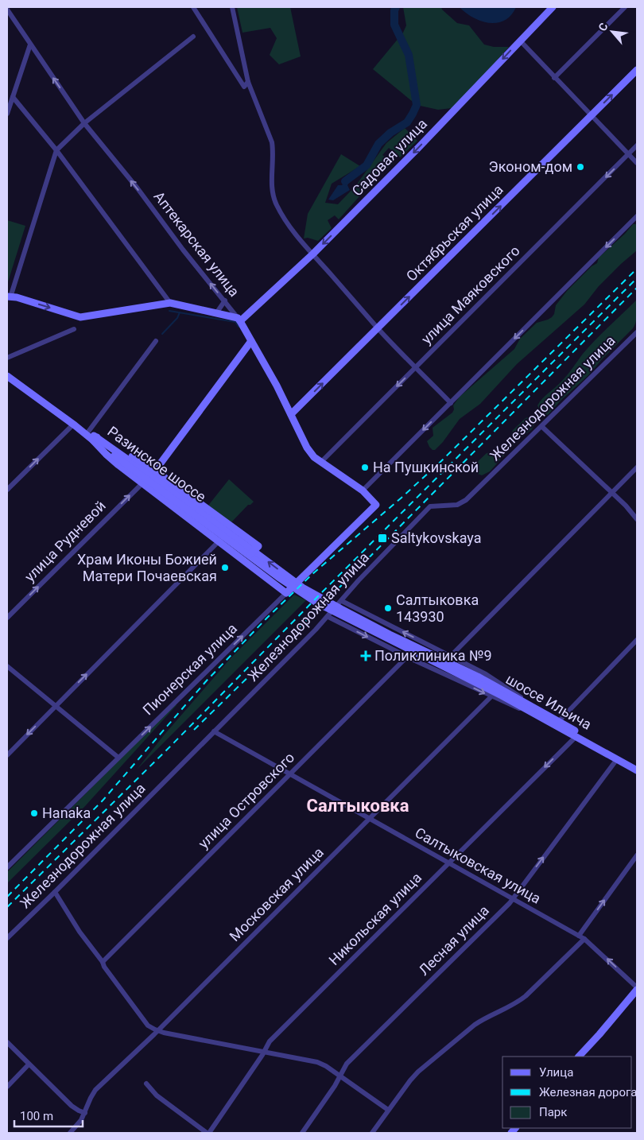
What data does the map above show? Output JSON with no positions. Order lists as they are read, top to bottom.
{
  "streets": {
    "street": [
      "Садовая улица",
      "Октябрьская улица",
      "Аптекарская улица",
      "улица Маяковского",
      "Железнодорожная улица",
      "Разинское шоссе",
      "улица Рудневой",
      "Пионерская улица",
      "шоссе Ильича",
      "улица Островского",
      "Салтыковская улица",
      "Московская улица",
      "Никольская улица",
      "Лесная улица"
    ]
  },
  "crossings": [
    ["Садовая улица", "Аптекарская улица"],
    ["Октябрьская улица", "Аптекарская улица"],
    ["Аптекарская улица", "улица Маяковского"],
    ["Аптекарская улица", "Пионерская улица"],
    ["Железнодорожная улица", "Салтыковская улица"],
    ["Разинское шоссе", "шоссе Ильича"],
    ["шоссе Ильича", "Никольская улица"],
    ["шоссе Ильича", "Лесная улица"],
    ["улица Островского", "Салтыковская улица"],
    ["Салтыковская улица", "Московская улица"],
    ["Салтыковская улица", "Никольская улица"],
    ["Салтыковская улица", "Лесная улица"]
  ],
  "one_way": [
    "Садовая улица",
    "Октябрьская улица",
    "улица Маяковского",
    "улица Рудневой",
    "Пионерская улица",
    "Лесная улица"
  ],
  "districts": ["Салтыковка"],
  "places": {
    "other": [
      "Эконом-дом",
      "На Пушкинской",
      "Храм Иконы Божией Матери Почаевская",
      "Салтыковка 143930",
      "Hanaka"
    ],
    "transit": ["Saltykovskaya"],
    "health": ["Поликлиника №9"]
  },
  "legend": ["Улица", "Железная дорога", "Парк"],
  "scale_bar": "100 m",
  "north": "top left"
}
